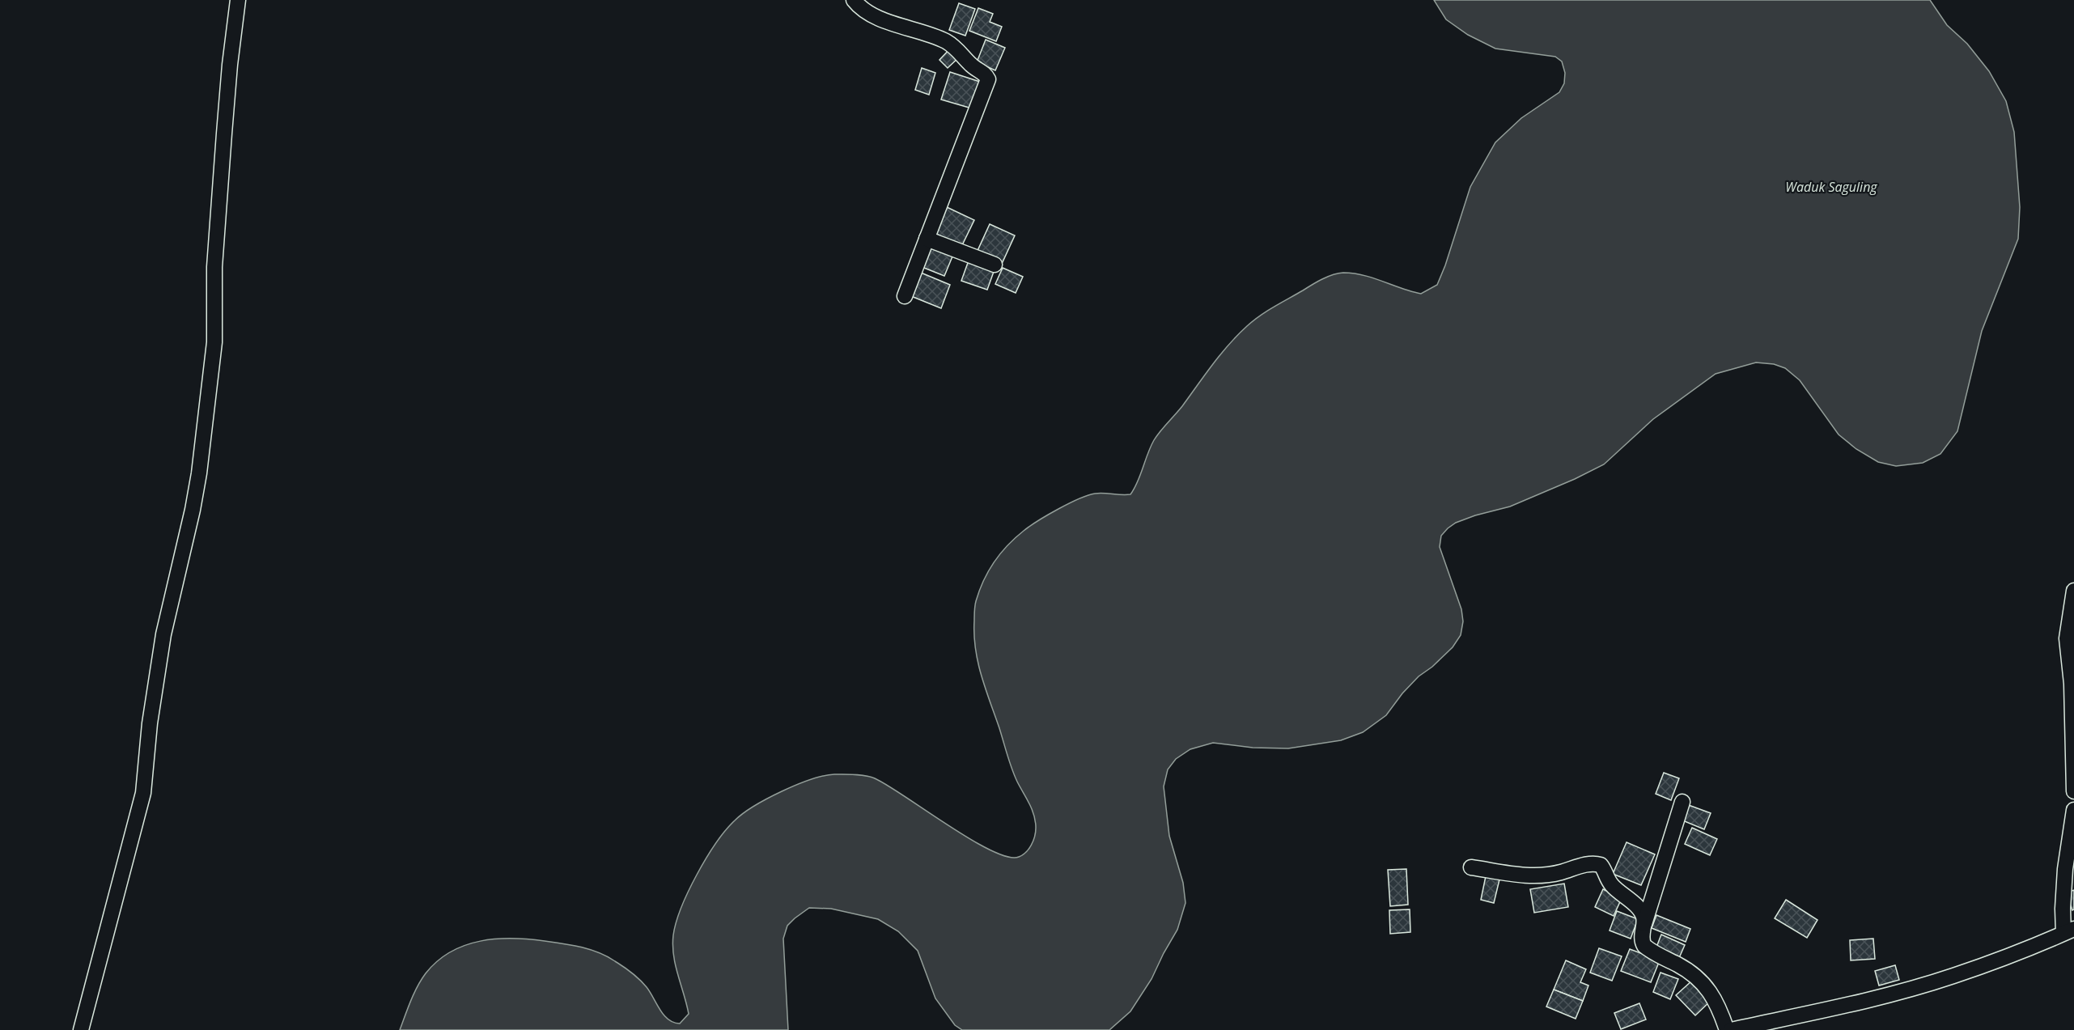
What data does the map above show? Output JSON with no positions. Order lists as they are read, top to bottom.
{
  "water": ["Waduk Saguling"]
}
